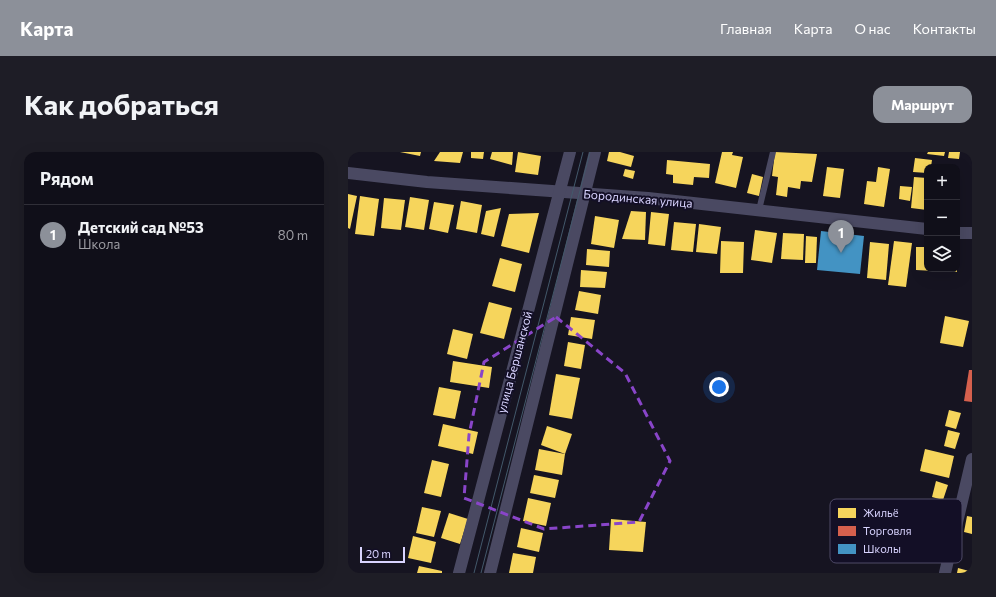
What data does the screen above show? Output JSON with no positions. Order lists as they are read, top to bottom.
{
  "streets": {
    "street": ["Бородинская улица", "улица Бершанской"]
  },
  "crossings": [
    ["Бородинская улица", "улица Бершанской"]
  ],
  "legend": ["Жильё", "Торговля", "Школы"],
  "scale_bar": "20 m",
  "page": {
    "header": "Карта",
    "nav": [
      "Главная",
      "Карта",
      "О нас",
      "Контакты"
    ],
    "buttons": "Маршрут",
    "title": "Как добраться",
    "heading": "Рядом",
    "map_buttons": ["+", "−"],
    "list": [
      {
        "mark": "1",
        "name": "Детский сад №53",
        "note": "Школа",
        "value": "80 m"
      }
    ],
    "pins": "1",
    "scale": "20 m"
  }
}
